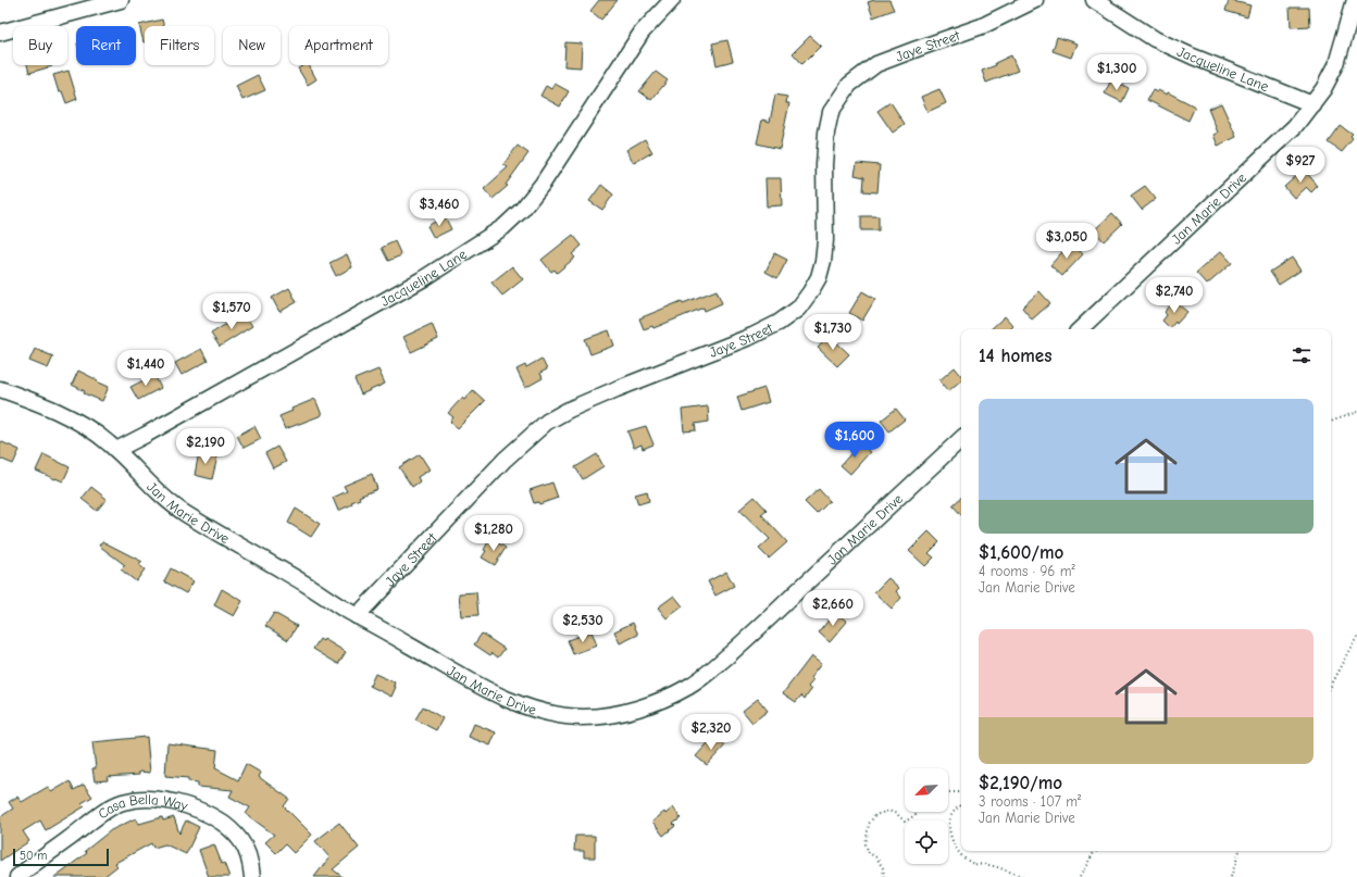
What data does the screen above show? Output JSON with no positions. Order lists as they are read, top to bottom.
{
  "streets": {
    "street": [
      "Jaye Street",
      "Jacqueline Lane",
      "Jan Marie Drive",
      "Casa Bella Way"
    ]
  },
  "crossings": [
    ["Jaye Street", "Jan Marie Drive"],
    ["Jacqueline Lane", "Jan Marie Drive"]
  ],
  "scale_bar": "50 m",
  "north": "bottom left",
  "page": {
    "chip": [
      "Buy",
      "Rent",
      "Filters",
      "New",
      "Apartment"
    ],
    "price": [
      "$1,300",
      "$927",
      "$3,460",
      "$3,050",
      "$2,740",
      "$1,570",
      "$1,730",
      "$1,440",
      "$1,600",
      "$2,190",
      "$1,280",
      "$2,660",
      "$2,530",
      "$2,320"
    ],
    "heading": "14 homes",
    "list": [
      {
        "name": "$1,600/mo",
        "note": "4 rooms · 96 m² · Jan Marie Drive"
      },
      {
        "name": "$2,190/mo",
        "note": "3 rooms · 107 m² · Jan Marie Drive"
      }
    ],
    "scale": "50 m"
  }
}
